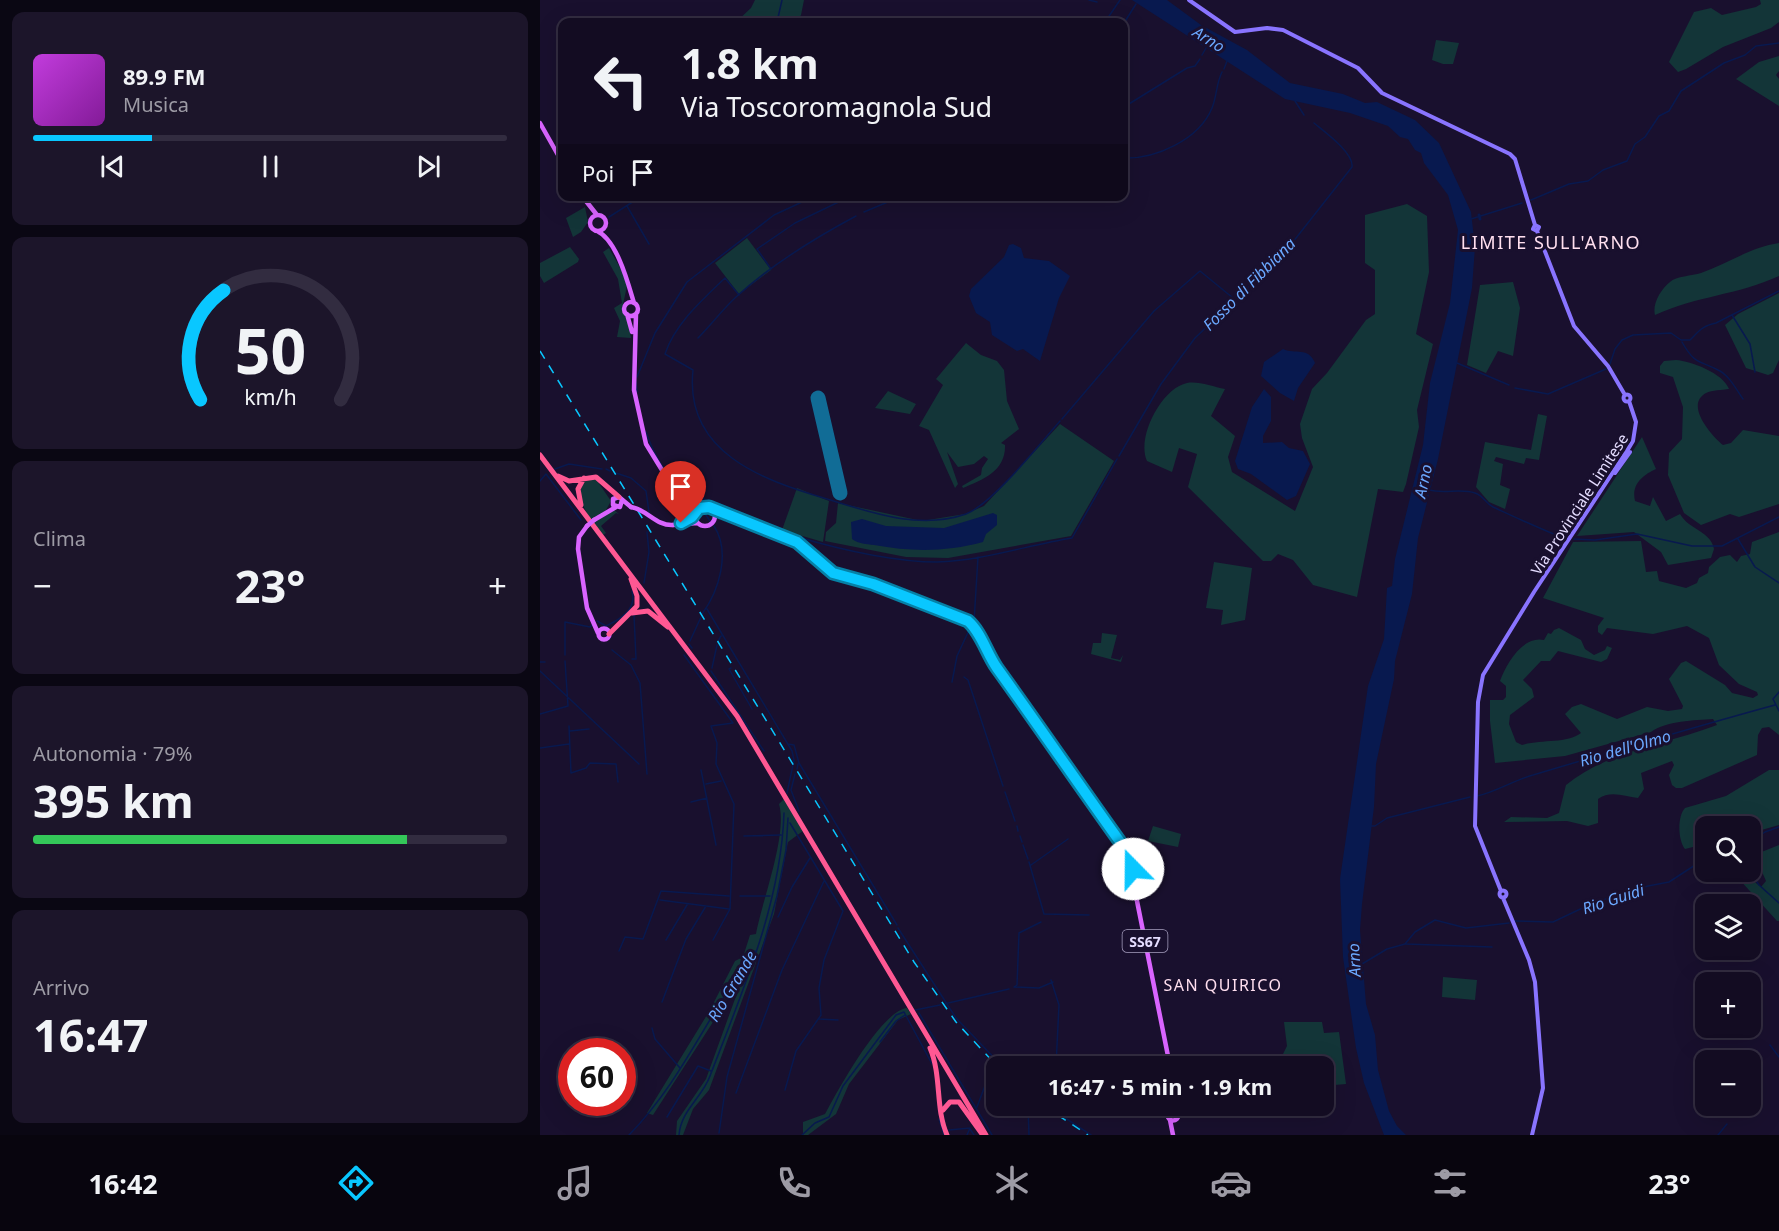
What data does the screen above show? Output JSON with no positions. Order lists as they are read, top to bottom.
{
  "streets": {
    "main road": ["Via Provinciale Limitese", "SS67"]
  },
  "districts": ["LIMITE SULL'ARNO", "SAN QUIRICO"],
  "water": [
    "Arno",
    "Fosso di Fibbiana",
    "Rio dell'Olmo",
    "Rio Guidi",
    "Rio Grande"
  ],
  "page": {
    "turn": ["1.8 km", "Via Toscoromagnola Sud"],
    "song": ["89.9 FM", "Musica"],
    "then": "Poi",
    "tile": [
      "Clima",
      ["Autonomia · 79%", "395 km"],
      ["Arrivo", "16:47"]
    ],
    "heat": ["−", "23°", "+"],
    "map_buttons": ["+", "−"],
    "limit": "60",
    "trip": "16:47 · 5 min · 1.9 km",
    "tabs": ["16:42", "23°"],
    "gauge": ["50", "km/h"]
  }
}
